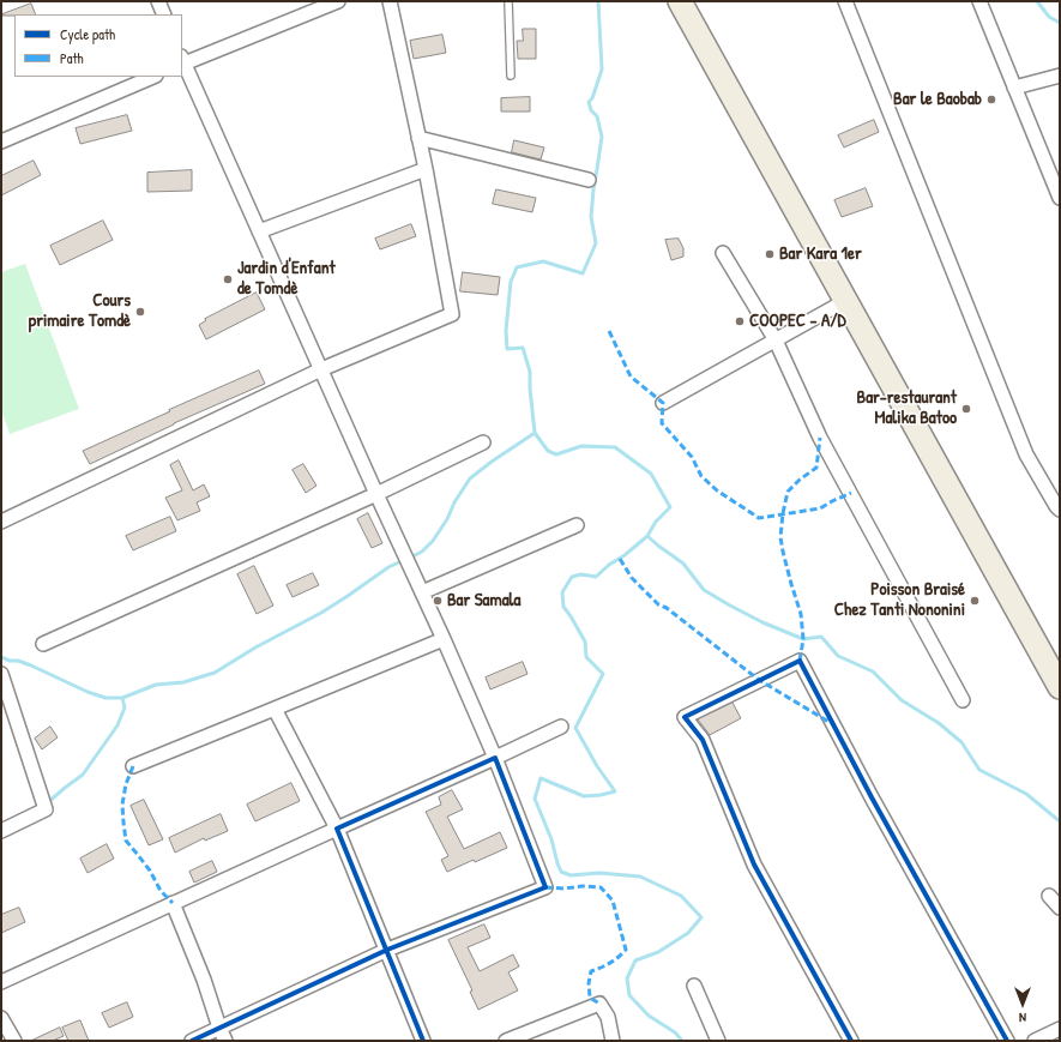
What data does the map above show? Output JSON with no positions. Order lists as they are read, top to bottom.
{
  "places": [
    "Bar le Baobab",
    "Bar Kara 1er",
    "Jardin d'Enfant de Tomdè",
    "Cours primaire Tomdè",
    "COOPEC - A/D",
    "Bar-restaurant Malika Batoo",
    "Bar Samala",
    "Poisson Braisé Chez Tanti Nononini"
  ],
  "legend": ["Cycle path", "Path"],
  "north": "bottom"
}
